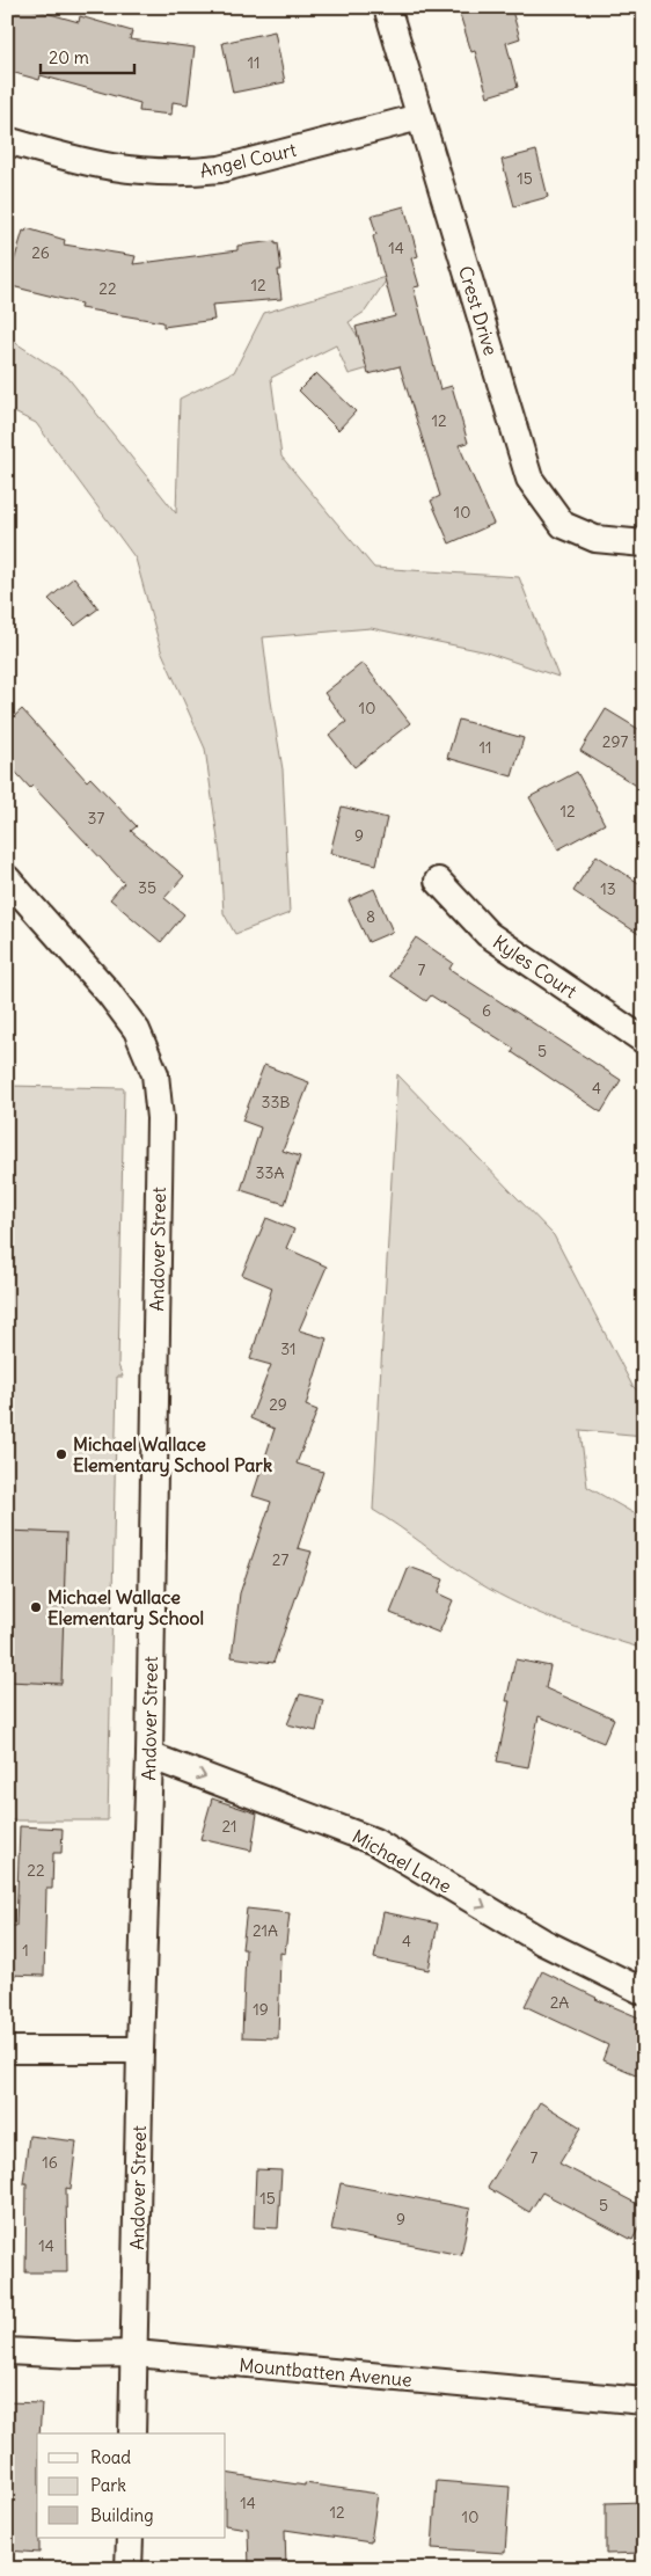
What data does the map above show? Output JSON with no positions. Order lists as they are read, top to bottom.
{
  "streets": {
    "street": [
      "Angel Court",
      "Crest Drive",
      "Kyles Court",
      "Andover Street",
      "Michael Lane",
      "Mountbatten Avenue"
    ]
  },
  "crossings": [
    ["Angel Court", "Crest Drive"],
    ["Andover Street", "Michael Lane"],
    ["Andover Street", "Mountbatten Avenue"]
  ],
  "one_way": ["Michael Lane"],
  "places": ["Michael Wallace Elementary School Park", "Michael Wallace Elementary School"],
  "house_numbers": [
    "11",
    "15",
    "14",
    "26",
    "12",
    "22",
    "12",
    "10",
    "10",
    "297",
    "11",
    "12",
    "37",
    "9",
    "35",
    "13",
    "8",
    "7",
    "6",
    "5",
    "4",
    "33B",
    "33A",
    "31",
    "29",
    "27",
    "21",
    "22",
    "21A",
    "4",
    "1",
    "2A",
    "19",
    "7",
    "16",
    "15",
    "5",
    "9",
    "14",
    "14",
    "12",
    "10"
  ],
  "legend": ["Road", "Park", "Building"],
  "scale_bar": "20 m"
}
